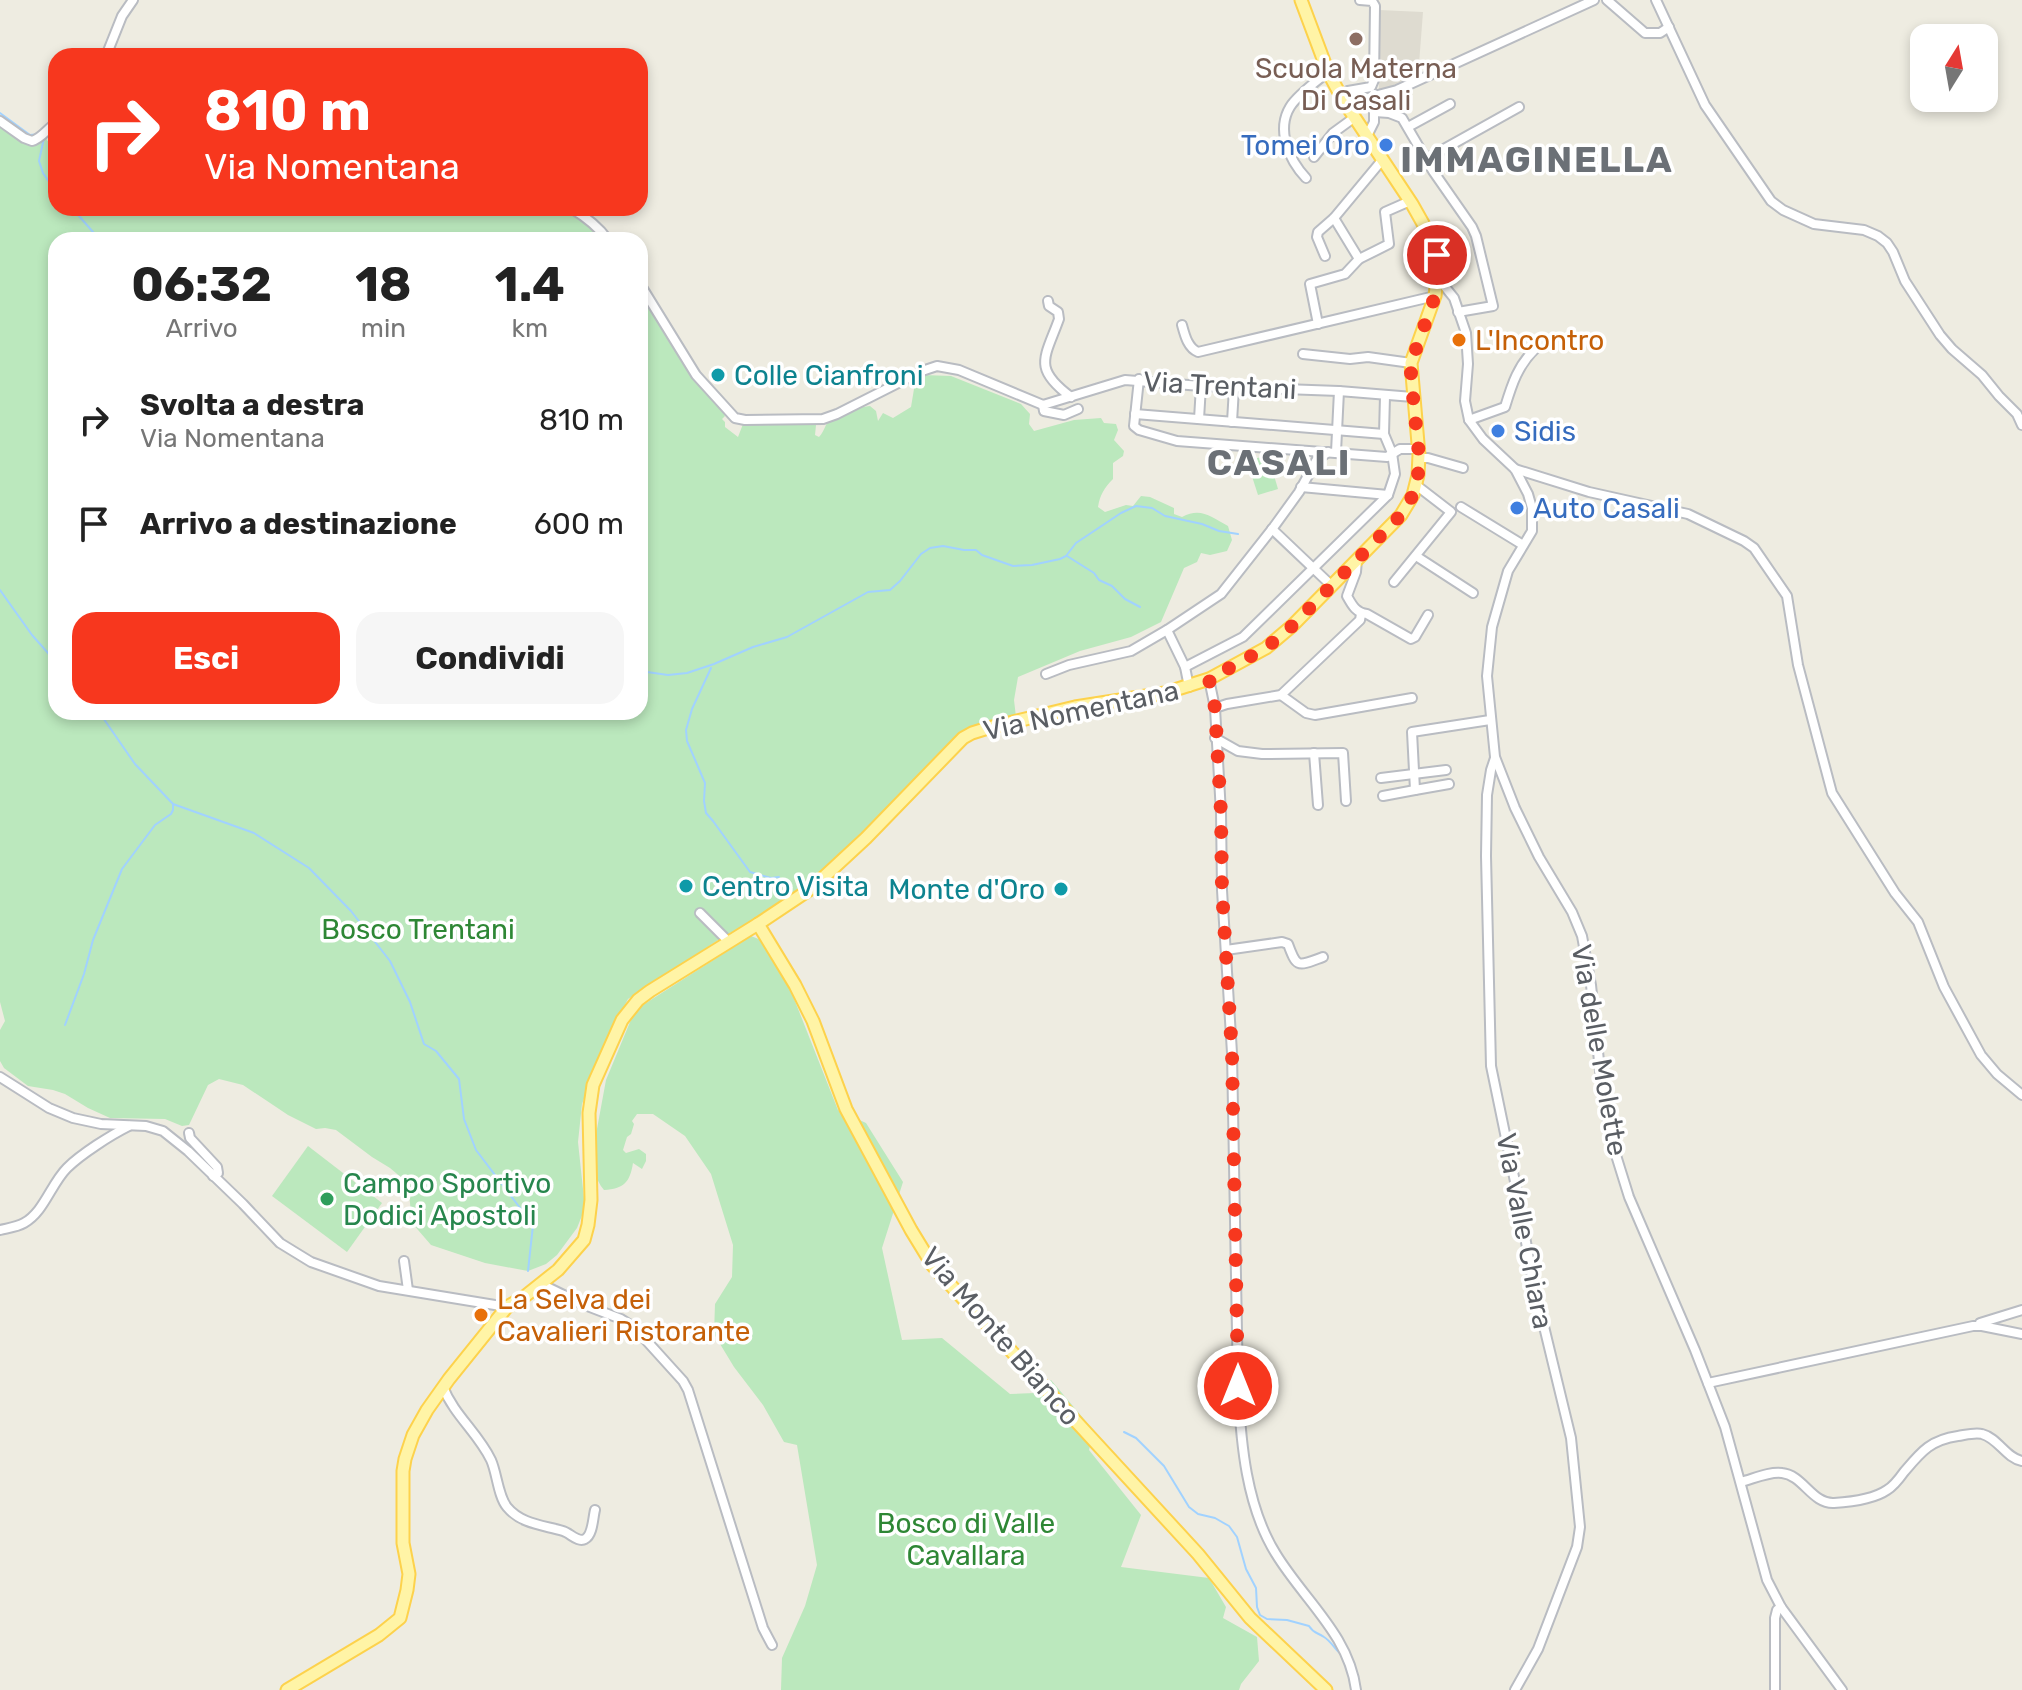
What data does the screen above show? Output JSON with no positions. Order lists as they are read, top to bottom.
{
  "streets": {
    "main road": ["Via Nomentana", "Via Monte Bianco"],
    "street": ["Via Trentani", "Via delle Molette", "Via Valle Chiara"]
  },
  "crossings": [
    ["Via Trentani", "Via Nomentana"],
    ["Via Nomentana", "Via Monte Bianco"],
    ["Via delle Molette", "Via Valle Chiara"]
  ],
  "districts": ["IMMAGINELLA", "CASALI"],
  "parks": ["Bosco Trentani", "Bosco di Valle Cavallara"],
  "places": [
    "Scuola Materna Di Casali",
    "Tomei Oro",
    "L'Incontro",
    "Colle Cianfroni",
    "Sidis",
    "Auto Casali",
    "Centro Visita",
    "Monte d'Oro",
    "Campo Sportivo Dodici Apostoli",
    "La Selva dei Cavalieri Ristorante"
  ],
  "north": "top",
  "page": {
    "turn": ["810 m", "Via Nomentana"],
    "eta": [
      "06:32",
      "Arrivo",
      "18",
      "min",
      "1.4",
      "km"
    ],
    "list": [
      {
        "name": "Svolta a destra",
        "note": "Via Nomentana",
        "value": "810 m"
      },
      {
        "name": "Arrivo a destinazione",
        "value": "600 m"
      }
    ],
    "buttons": ["Esci", "Condividi"]
  }
}
